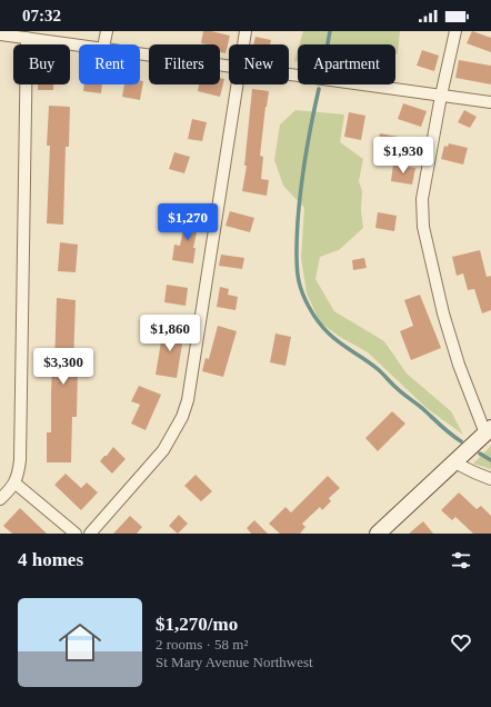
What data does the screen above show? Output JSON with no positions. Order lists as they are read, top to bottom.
{
  "page": {
    "status": "07:32",
    "chip": [
      "Buy",
      "Rent",
      "Filters",
      "New",
      "Apartment"
    ],
    "price": [
      "$1,930",
      "$1,270",
      "$1,860",
      "$3,300"
    ],
    "heading": "4 homes",
    "list": [
      {
        "name": "$1,270/mo",
        "note": "2 rooms · 58 m² · St Mary Avenue Northwest"
      }
    ]
  }
}
